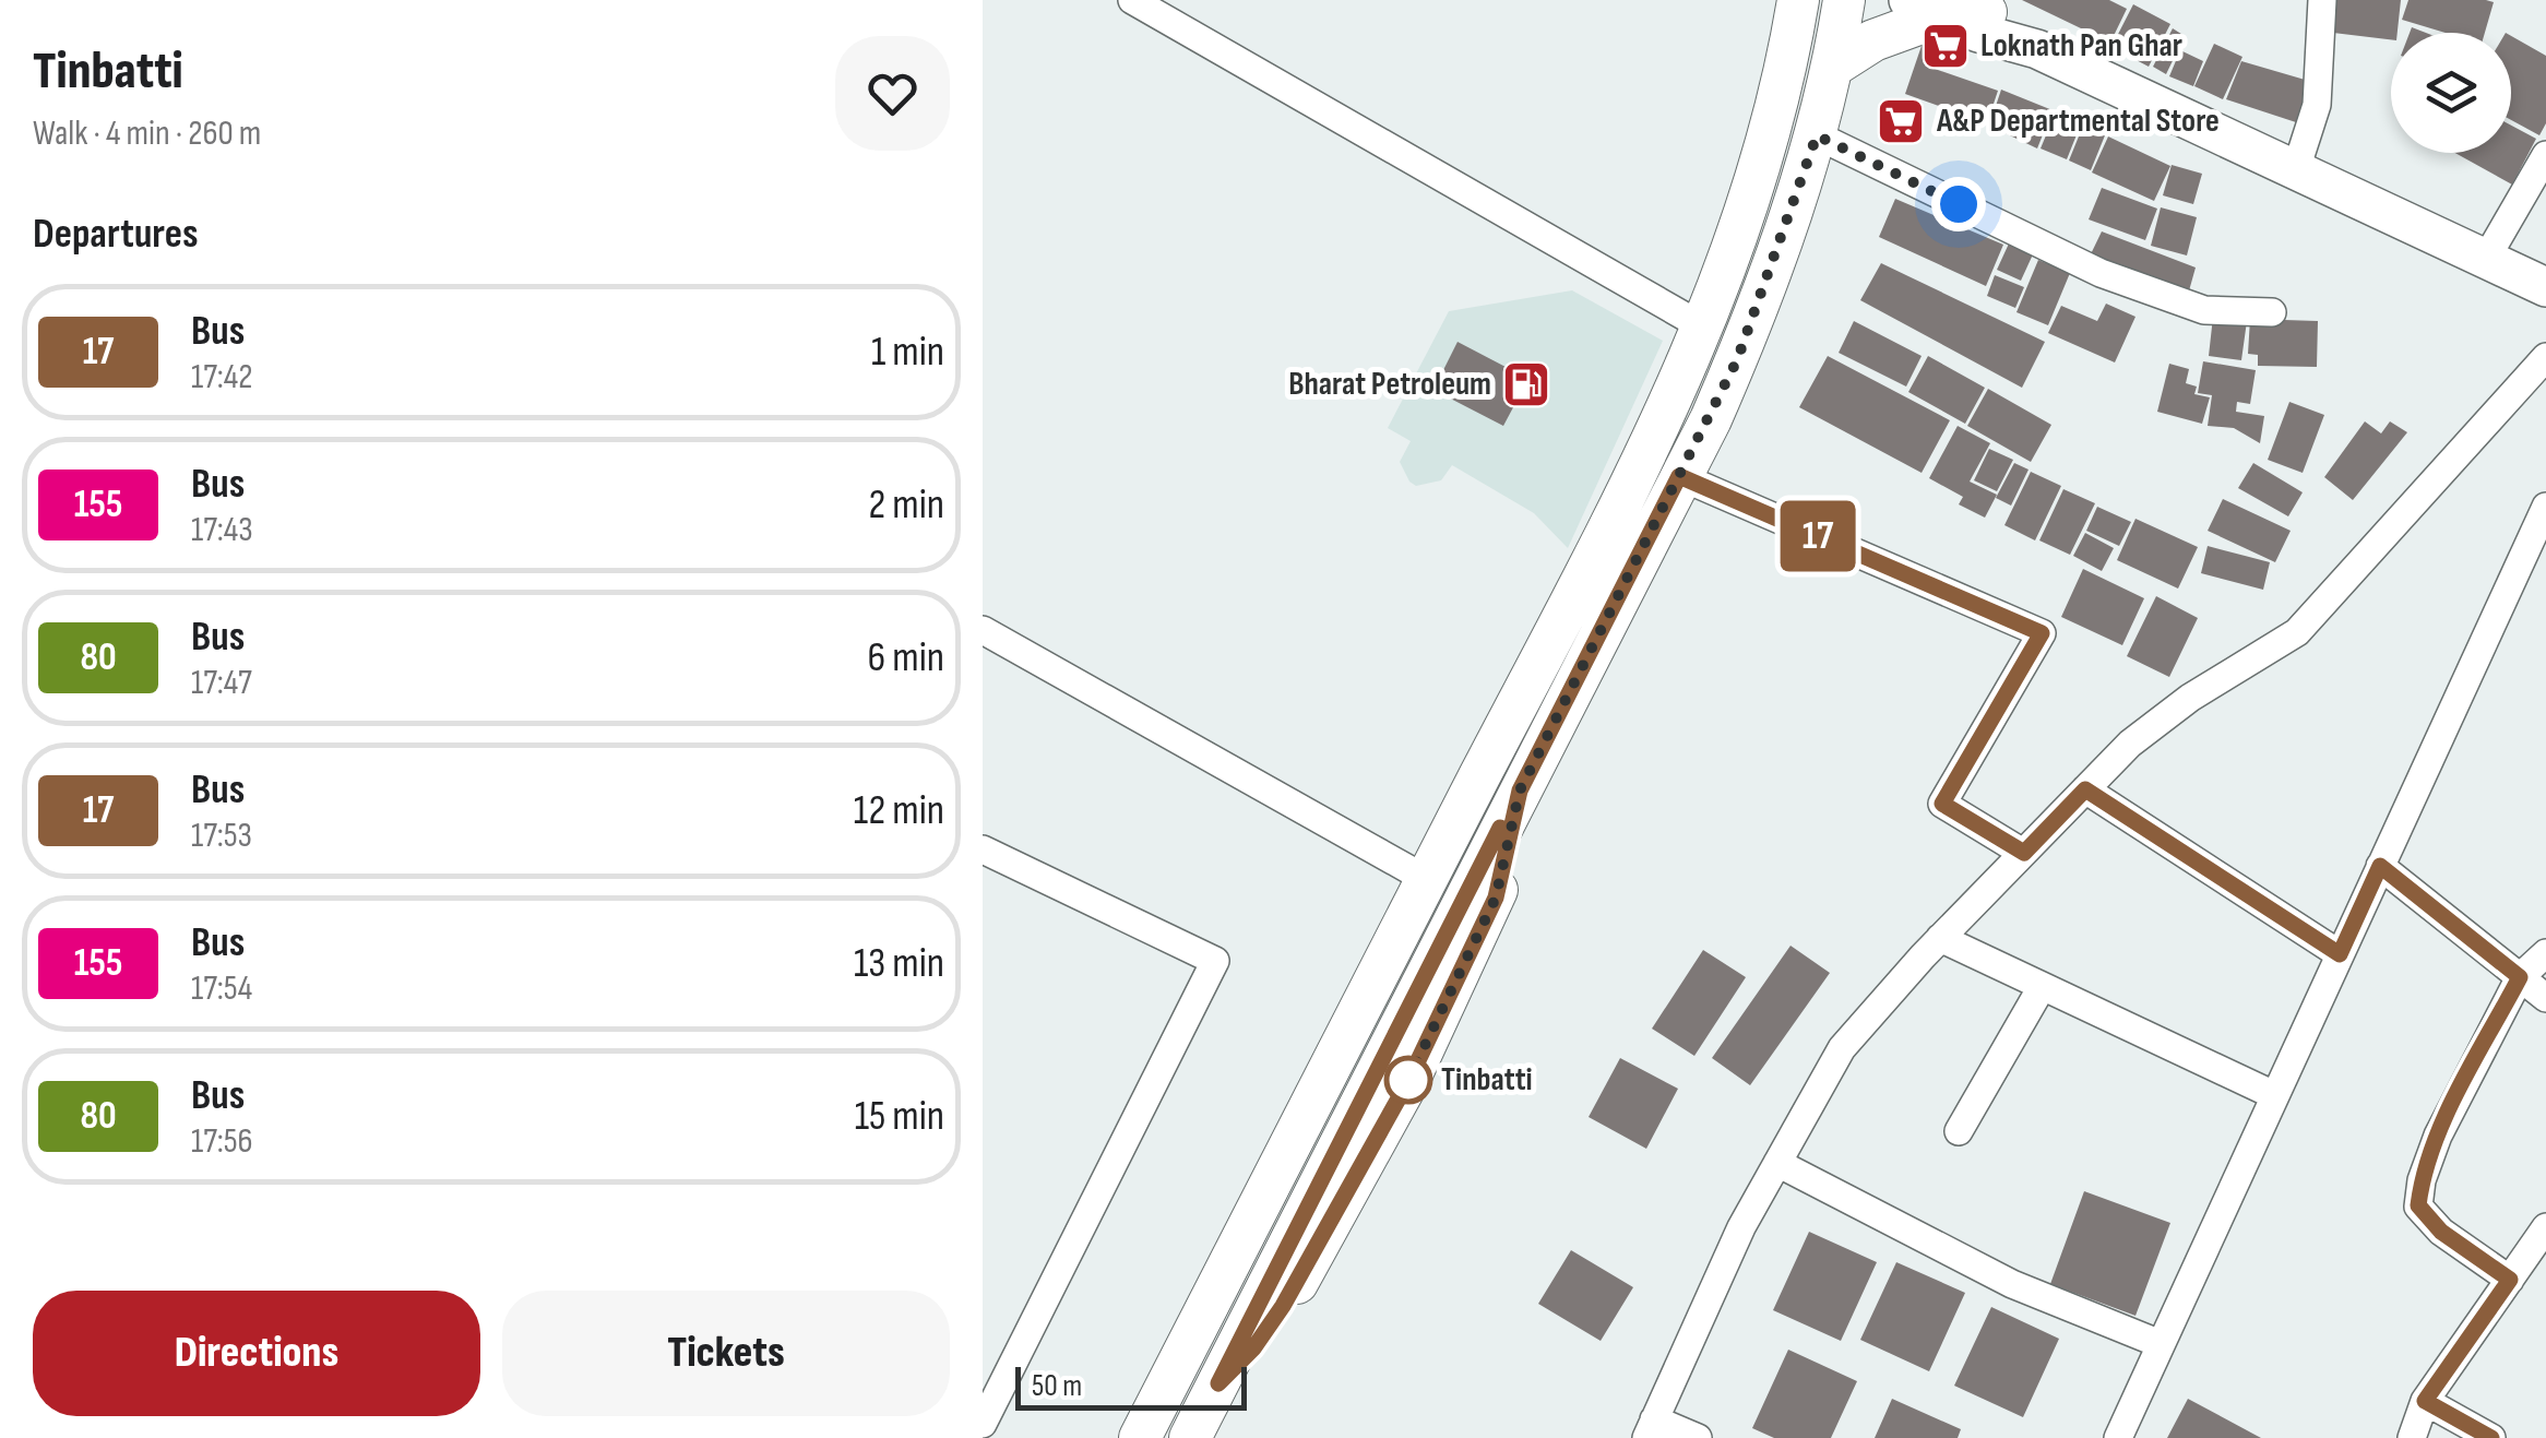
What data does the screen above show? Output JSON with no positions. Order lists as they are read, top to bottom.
{
  "places": {
    "supermarket": ["Loknath Pan Ghar", "A&P Departmental Store"],
    "fuel station": ["Bharat Petroleum"],
    "other": ["Tinbatti"]
  },
  "lines": ["bus line 17"],
  "scale_bar": "50 m",
  "page": {
    "heading": [
      ["Tinbatti", "Walk · 4 min · 260 m"],
      "Departures"
    ],
    "on_map": "17",
    "list": [
      {
        "mark": "17",
        "name": "Bus",
        "note": "17:42",
        "value": "1 min"
      },
      {
        "mark": "155",
        "name": "Bus",
        "note": "17:43",
        "value": "2 min"
      },
      {
        "mark": "80",
        "name": "Bus",
        "note": "17:47",
        "value": "6 min"
      },
      {
        "mark": "17",
        "name": "Bus",
        "note": "17:53",
        "value": "12 min"
      },
      {
        "mark": "155",
        "name": "Bus",
        "note": "17:54",
        "value": "13 min"
      },
      {
        "mark": "80",
        "name": "Bus",
        "note": "17:56",
        "value": "15 min"
      }
    ],
    "buttons": ["Directions", "Tickets"],
    "scale": "50 m"
  }
}
